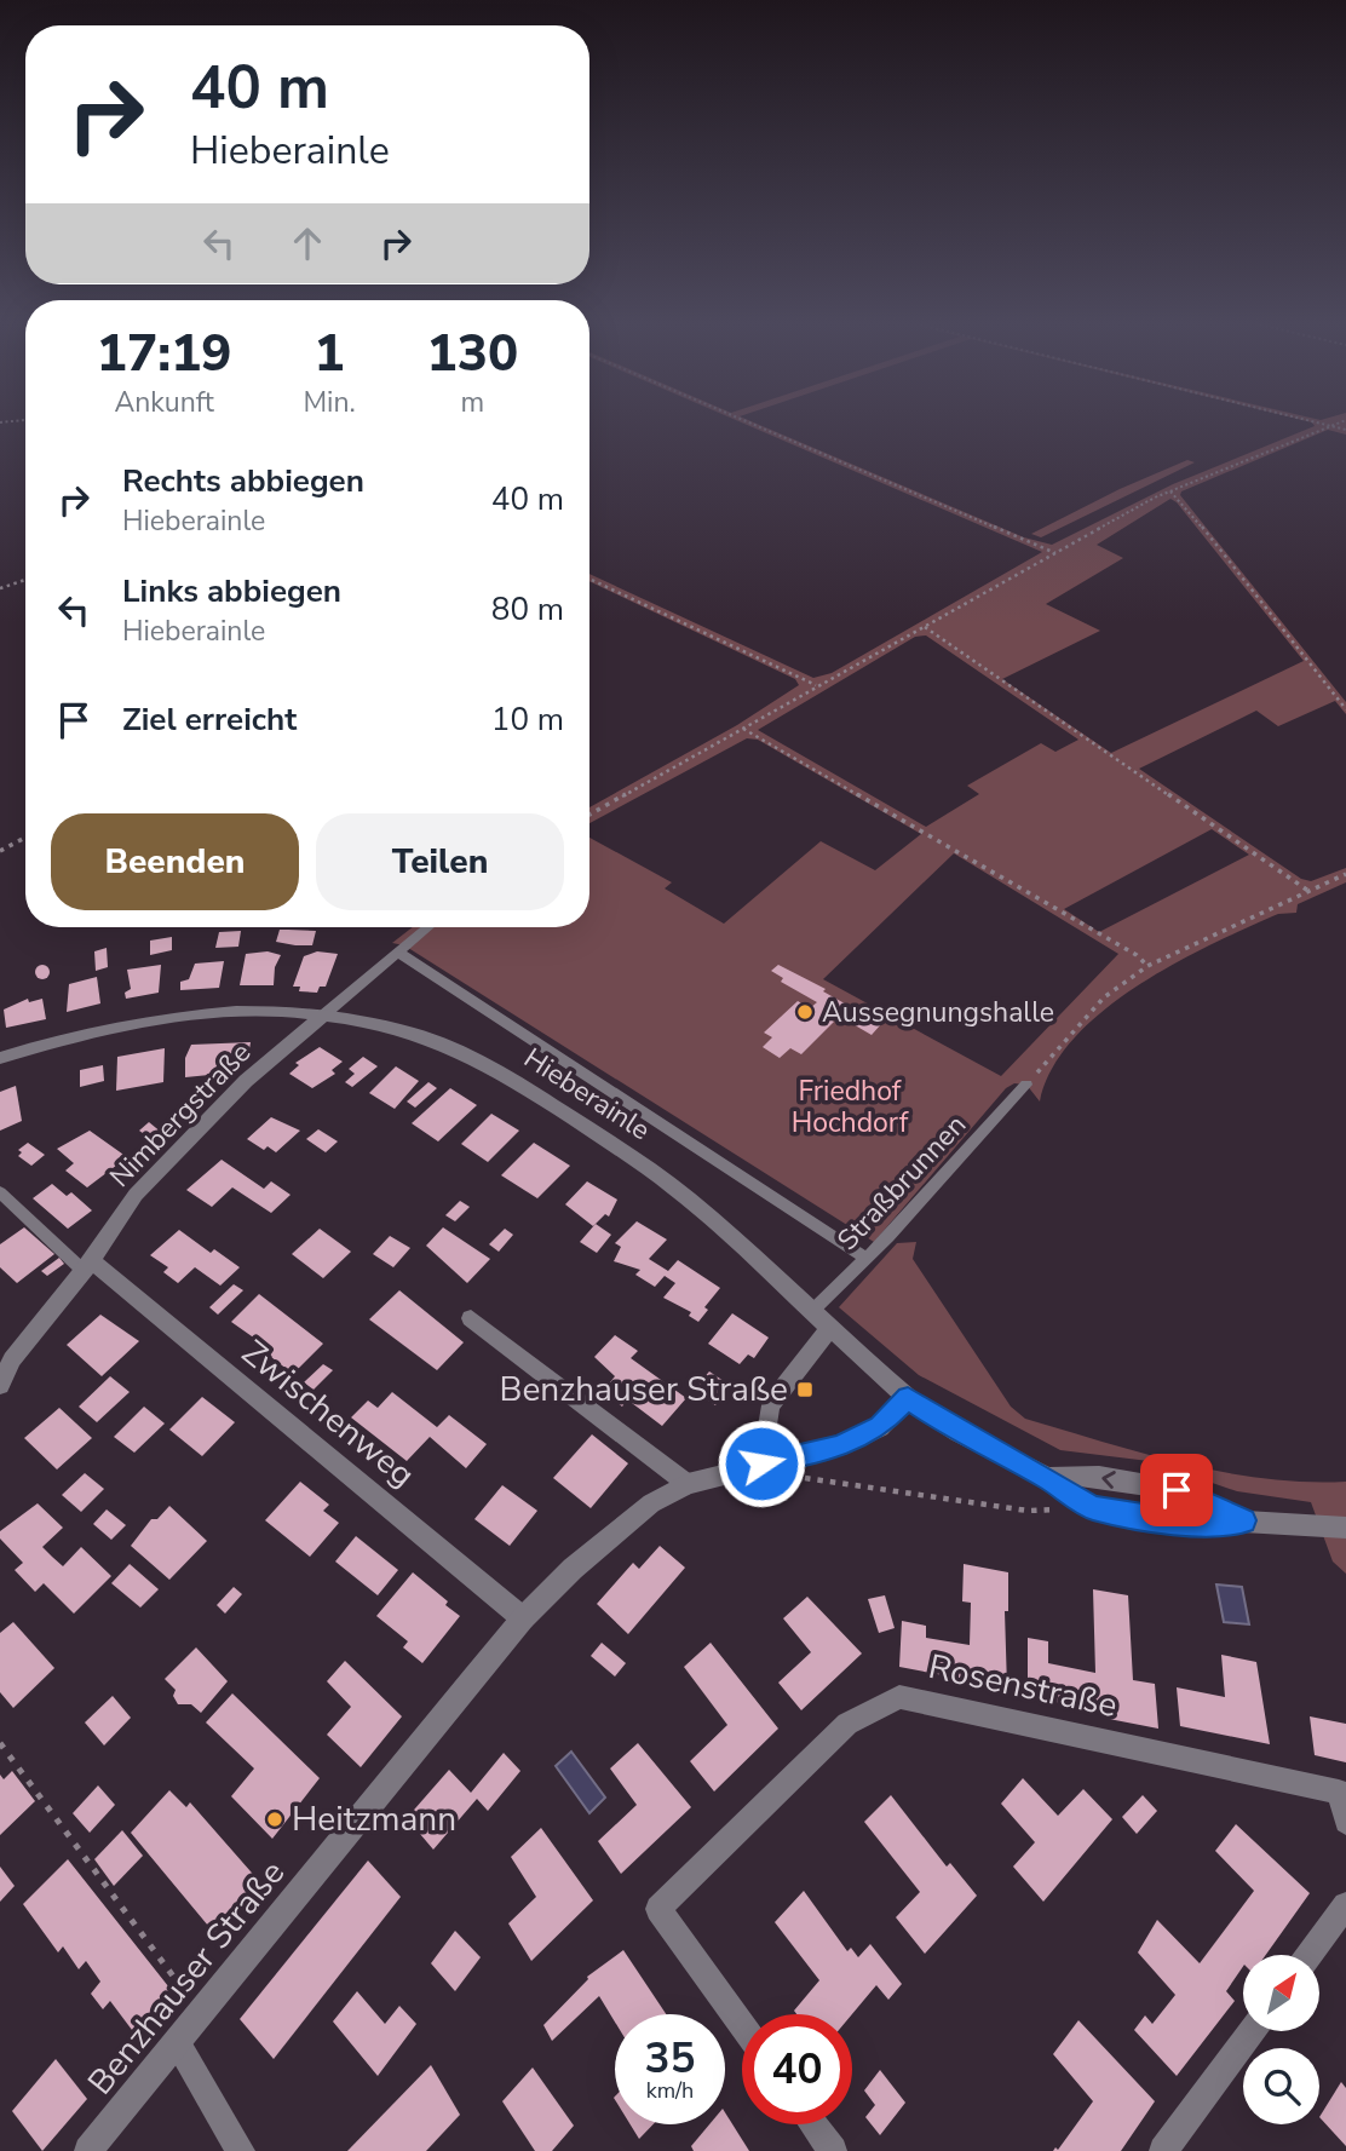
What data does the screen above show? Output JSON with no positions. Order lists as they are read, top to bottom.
{
  "streets": {
    "street": [
      "Hieberainle",
      "Nimbergstraße",
      "Zwischenweg",
      "Rosenstraße",
      "Benzhauser Straße"
    ],
    "lane": ["Straßbrunnen"]
  },
  "crossings": [
    ["Hieberainle", "Nimbergstraße"],
    ["Hieberainle", "Straßbrunnen"],
    ["Hieberainle", "Benzhauser Straße"],
    ["Nimbergstraße", "Zwischenweg"],
    ["Zwischenweg", "Benzhauser Straße"]
  ],
  "parks": ["Friedhof Hochdorf"],
  "places": {
    "other": ["Aussegnungshalle", "Heitzmann"],
    "transit": ["Benzhauser Straße"]
  },
  "north": "top right",
  "page": {
    "turn": ["40 m", "Hieberainle"],
    "eta": [
      "17:19",
      "Ankunft",
      "1",
      "Min.",
      "130",
      "m"
    ],
    "list": [
      {
        "name": "Rechts abbiegen",
        "note": "Hieberainle",
        "value": "40 m"
      },
      {
        "name": "Links abbiegen",
        "note": "Hieberainle",
        "value": "80 m"
      },
      {
        "name": "Ziel erreicht",
        "value": "10 m"
      }
    ],
    "buttons": ["Beenden", "Teilen"],
    "speed": "35 km/h",
    "limit": "40"
  }
}
